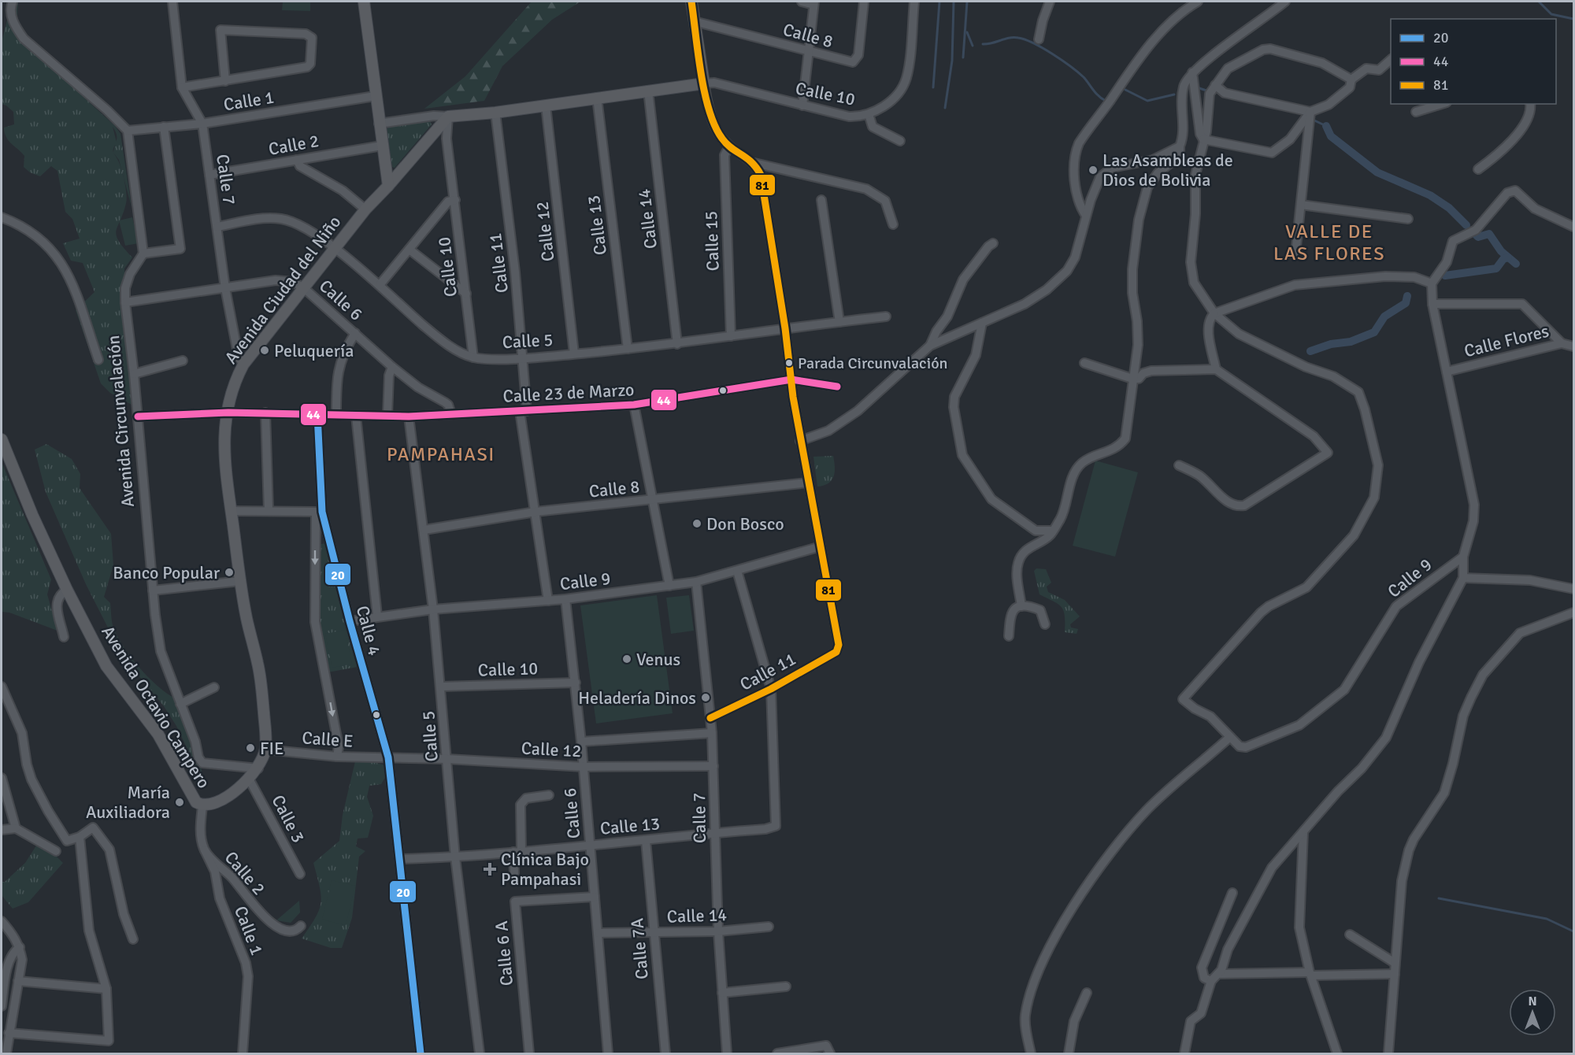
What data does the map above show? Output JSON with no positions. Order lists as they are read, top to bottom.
{
  "streets": {
    "main road": ["Avenida Ciudad del Niño", "Avenida Octavio Campero"],
    "street": [
      "Calle 8",
      "Calle 10",
      "Calle 1",
      "Calle 2",
      "Calle 7",
      "Calle 14",
      "Calle 13",
      "Calle 12",
      "Calle 15",
      "Calle 11",
      "Calle 6",
      "Calle 5",
      "Calle Flores",
      "Calle 23 de Marzo",
      "Avenida Circunvalación",
      "Calle 9",
      "Calle 4",
      "Calle E",
      "Calle 3",
      "Calle 7A",
      "Calle 6 A"
    ]
  },
  "crossings": [
    ["Calle 8", "Calle 5"],
    ["Calle 10", "Avenida Ciudad del Niño"],
    ["Calle 10", "Calle 6"],
    ["Calle 10", "Calle 5"],
    ["Calle 1", "Calle 2"],
    ["Calle 1", "Calle 7"],
    ["Calle 2", "Calle 7"],
    ["Calle 2", "Avenida Octavio Campero"],
    ["Calle 7", "Calle 14"],
    ["Calle 7", "Calle 13"],
    ["Calle 7", "Calle 12"],
    ["Calle 7", "Calle 11"],
    ["Calle 7", "Avenida Ciudad del Niño"],
    ["Calle 7", "Calle 6"],
    ["Calle 7", "Calle 5"],
    ["Calle 7", "Calle 9"],
    ["Calle 14", "Calle 6"],
    ["Calle 14", "Calle 5"],
    ["Calle 14", "Calle 7A"],
    ["Calle 13", "Calle 11"],
    ["Calle 13", "Calle 6"],
    ["Calle 13", "Calle 5"],
    ["Calle 13", "Calle 7A"],
    ["Calle 12", "Calle 6"],
    ["Calle 12", "Calle 5"],
    ["Calle 12", "Calle 4"],
    ["Calle 12", "Calle E"],
    ["Calle 15", "Calle 5"],
    ["Calle 11", "Calle 5"],
    ["Calle 11", "Calle 23 de Marzo"],
    ["Calle 11", "Calle 9"],
    ["Avenida Ciudad del Niño", "Calle 6"],
    ["Avenida Ciudad del Niño", "Calle 5"],
    ["Avenida Ciudad del Niño", "Calle 23 de Marzo"],
    ["Avenida Ciudad del Niño", "Avenida Octavio Campero"],
    ["Avenida Ciudad del Niño", "Calle E"],
    ["Calle 6", "Calle 23 de Marzo"],
    ["Calle 6", "Avenida Circunvalación"],
    ["Calle 6", "Calle 9"],
    ["Calle 6", "Calle 6 A"],
    ["Calle 5", "Calle 23 de Marzo"],
    ["Calle 5", "Calle 9"],
    ["Calle 23 de Marzo", "Avenida Circunvalación"],
    ["Calle 23 de Marzo", "Calle 4"],
    ["Avenida Circunvalación", "Avenida Octavio Campero"],
    ["Calle 9", "Calle 4"],
    ["Calle 4", "Calle E"],
    ["Avenida Octavio Campero", "Calle E"],
    ["Avenida Octavio Campero", "Calle 3"]
  ],
  "districts": ["VALLE DE LAS FLORES", "PAMPAHASI"],
  "places": {
    "other": [
      "Las Asambleas de Dios de Bolivia",
      "Peluquería",
      "Parada Circunvalación",
      "Don Bosco",
      "Banco Popular",
      "Venus",
      "Heladería Dinos",
      "FIE",
      "María Auxiliadora"
    ],
    "health": ["Clínica Bajo Pampahasi"]
  },
  "lines": ["transit line 81", "transit line 44", "transit line 20"],
  "legend": ["20", "44", "81"],
  "north": "top"
}
